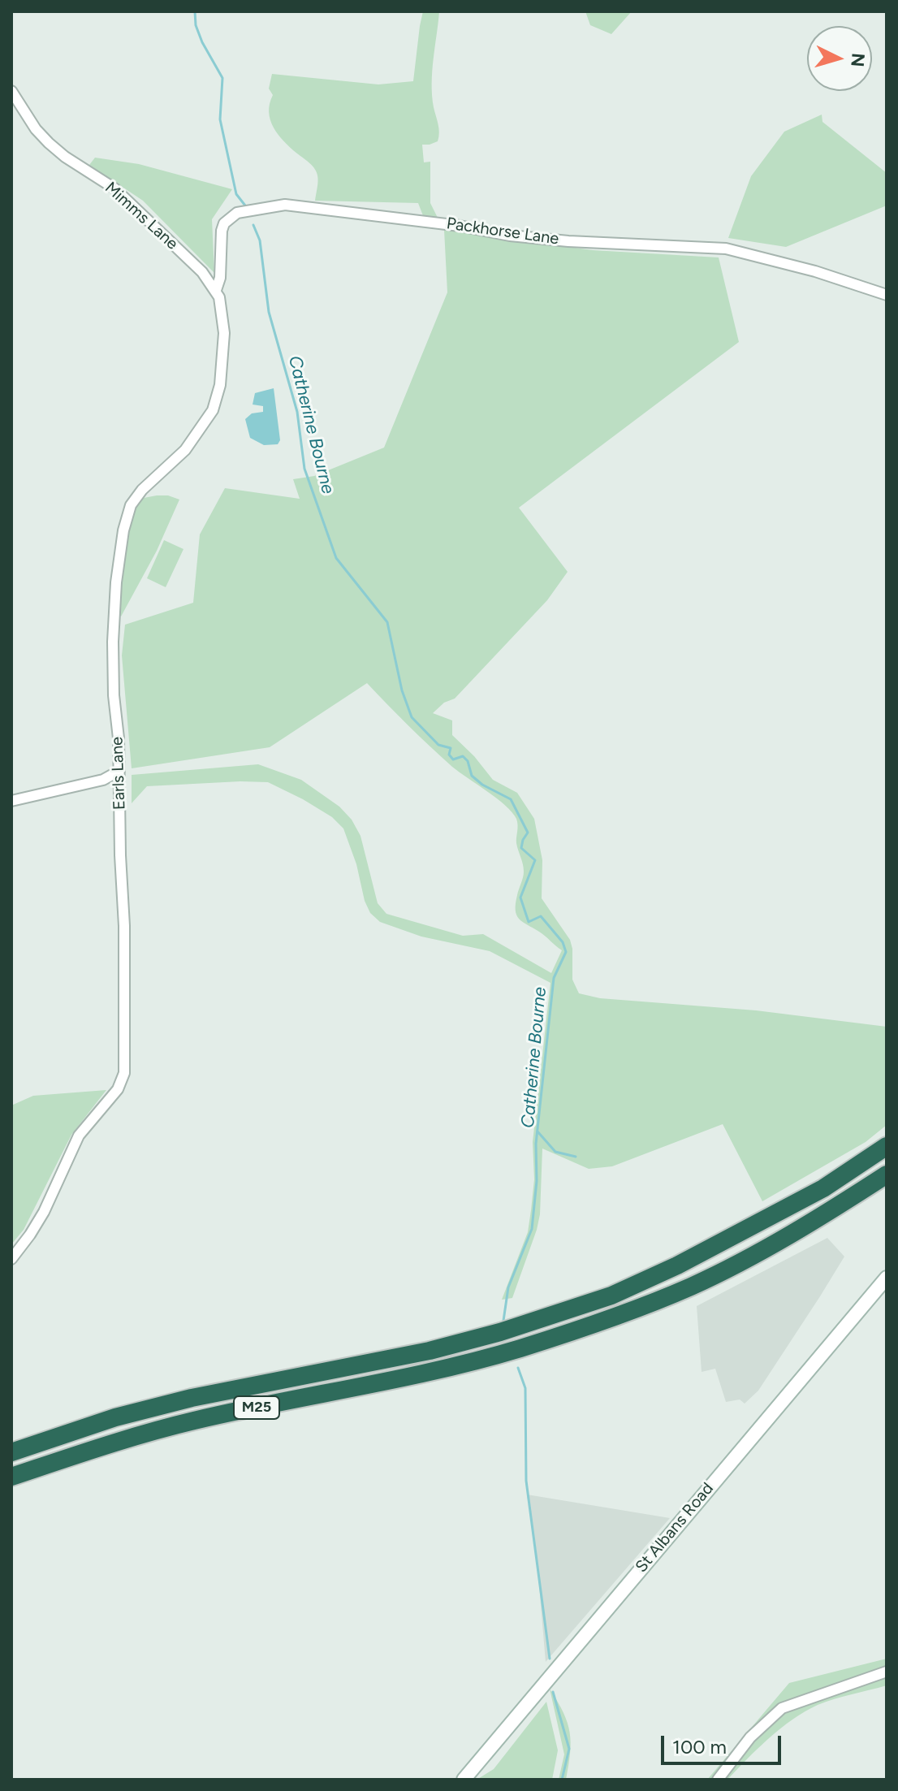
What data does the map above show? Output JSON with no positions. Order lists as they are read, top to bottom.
{
  "streets": {
    "highway": ["M25"],
    "main road": ["St Albans Road"],
    "street": ["Mimms Lane", "Packhorse Lane", "Earls Lane"]
  },
  "crossings": [
    ["Mimms Lane", "Packhorse Lane"],
    ["Mimms Lane", "Earls Lane"],
    ["Packhorse Lane", "Earls Lane"]
  ],
  "water": ["Catherine Bourne"],
  "scale_bar": "100 m",
  "north": "right"
}
